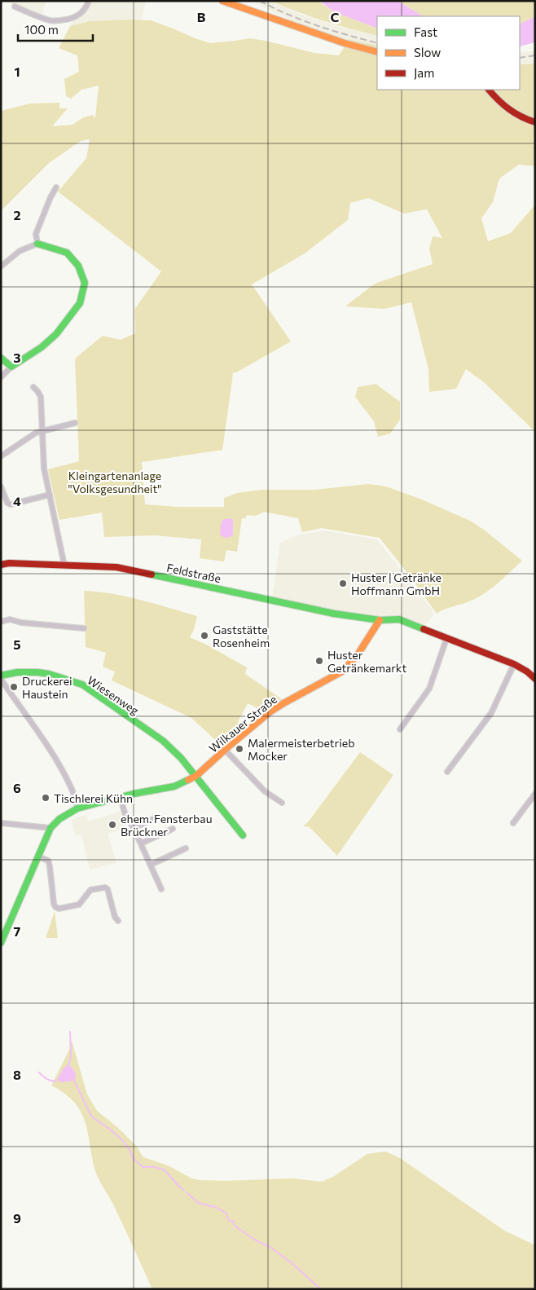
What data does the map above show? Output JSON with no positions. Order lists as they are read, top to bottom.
{
  "streets": {
    "street": ["Feldstraße", "Wiesenweg", "Wilkauer Straße"]
  },
  "crossings": [
    ["Feldstraße", "Wilkauer Straße"],
    ["Wiesenweg", "Wilkauer Straße"]
  ],
  "parks": ["Kleingartenanlage \"Volksgesundheit\""],
  "places": [
    "Huster | Getränke Hoffmann GmbH",
    "Gaststätte Rosenheim",
    "Huster Getränkemarkt",
    "Druckerei Haustein",
    "Malermeisterbetrieb Mocker",
    "Tischlerei Kühn",
    "ehem. Fensterbau Brückner"
  ],
  "legend": ["Fast", "Slow", "Jam"],
  "scale_bar": "100 m",
  "grid": {
    "columns": ["B", "C"],
    "rows": [
      "1",
      "2",
      "3",
      "4",
      "5",
      "6",
      "7",
      "8",
      "9"
    ]
  }
}
